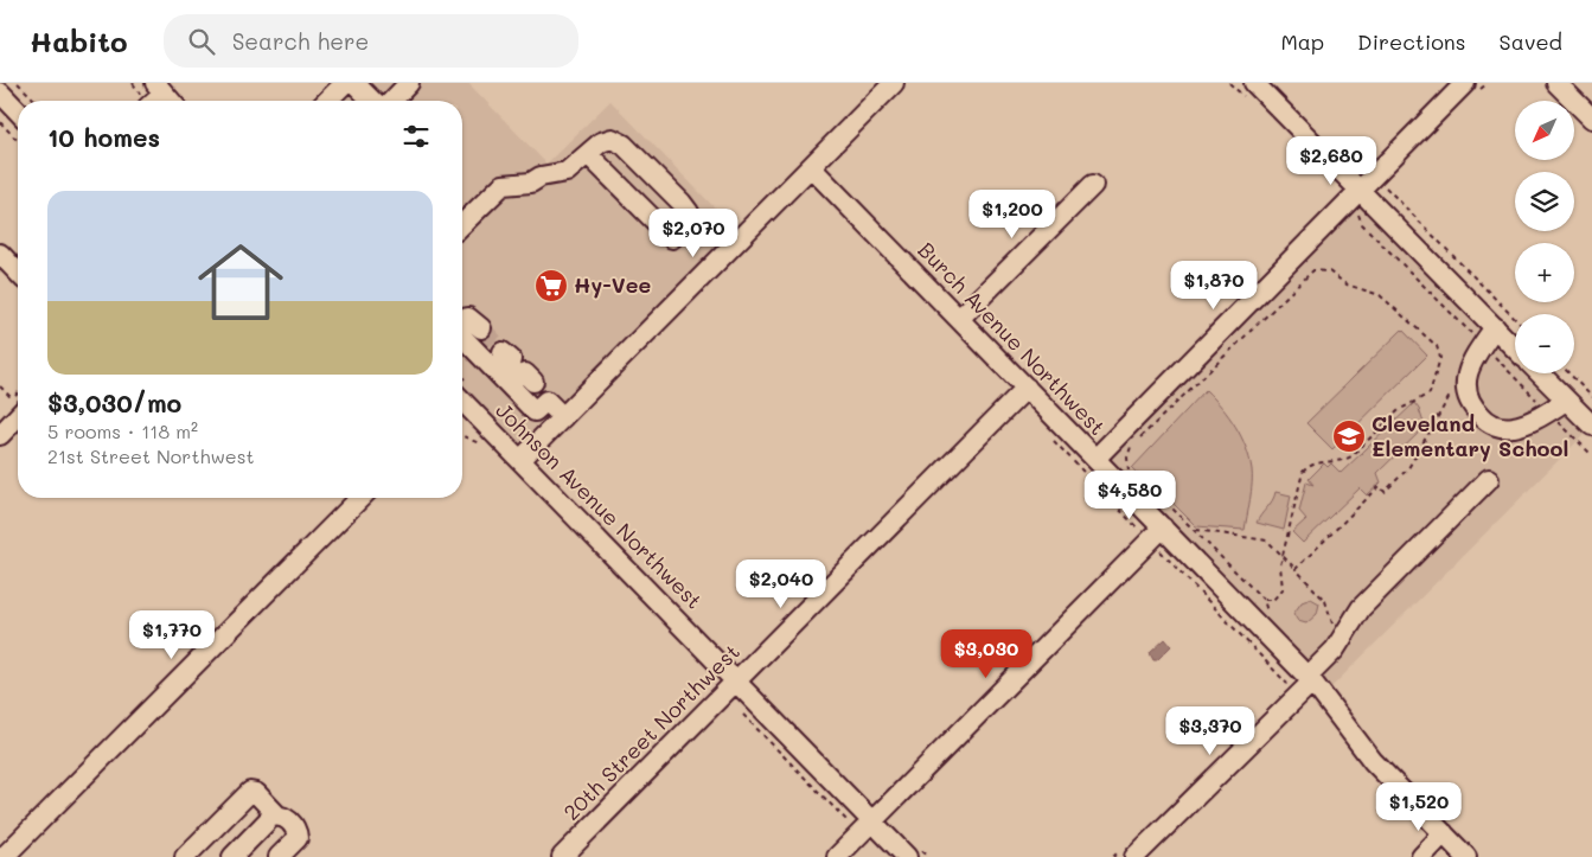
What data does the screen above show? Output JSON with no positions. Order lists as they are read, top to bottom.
{
  "streets": {
    "street": ["Burch Avenue Northwest", "Johnson Avenue Northwest", "20th Street Northwest"]
  },
  "crossings": [
    ["Burch Avenue Northwest", "20th Street Northwest"],
    ["Johnson Avenue Northwest", "20th Street Northwest"]
  ],
  "places": {
    "supermarket": ["Hy-Vee"],
    "school or university": ["Cleveland Elementary School"]
  },
  "north": "bottom left",
  "page": {
    "header": "Habito",
    "search": "Search here",
    "nav": ["Map", "Directions", "Saved"],
    "map_buttons": ["+", "−"],
    "heading": "10 homes",
    "price": [
      "$2,680",
      "$1,200",
      "$2,070",
      "$1,870",
      "$4,580",
      "$2,040",
      "$1,770",
      "$3,030",
      "$3,370",
      "$1,520"
    ],
    "list": [
      {
        "name": "$3,030/mo",
        "note": "5 rooms · 118 m² · 21st Street Northwest"
      }
    ]
  }
}
